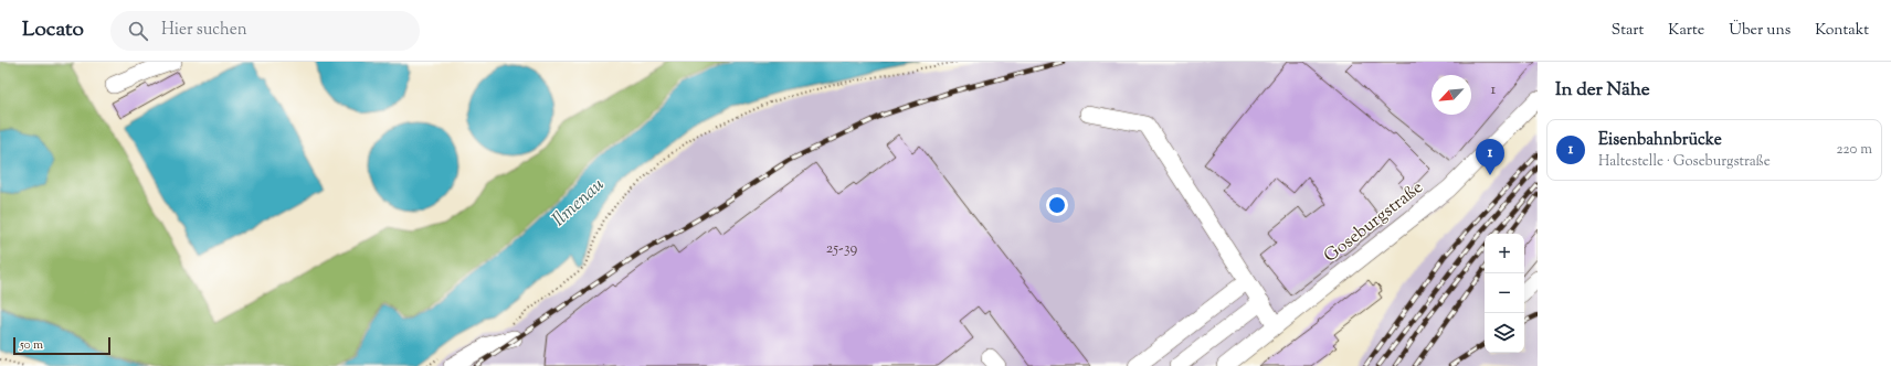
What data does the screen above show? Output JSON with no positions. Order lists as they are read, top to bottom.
{
  "streets": {
    "street": ["Goseburgstraße"]
  },
  "water": ["Ilmenau"],
  "house_numbers": ["1", "25-39"],
  "scale_bar": "50 m",
  "north": "bottom left",
  "page": {
    "header": "Locato",
    "search": "Hier suchen",
    "nav": [
      "Start",
      "Karte",
      "Über uns",
      "Kontakt"
    ],
    "heading": "In der Nähe",
    "list": [
      {
        "mark": "1",
        "name": "Eisenbahnbrücke",
        "note": "Haltestelle · Goseburgstraße",
        "value": "220 m"
      }
    ],
    "pins": "1",
    "map_buttons": ["+", "−"],
    "scale": "50 m"
  }
}
